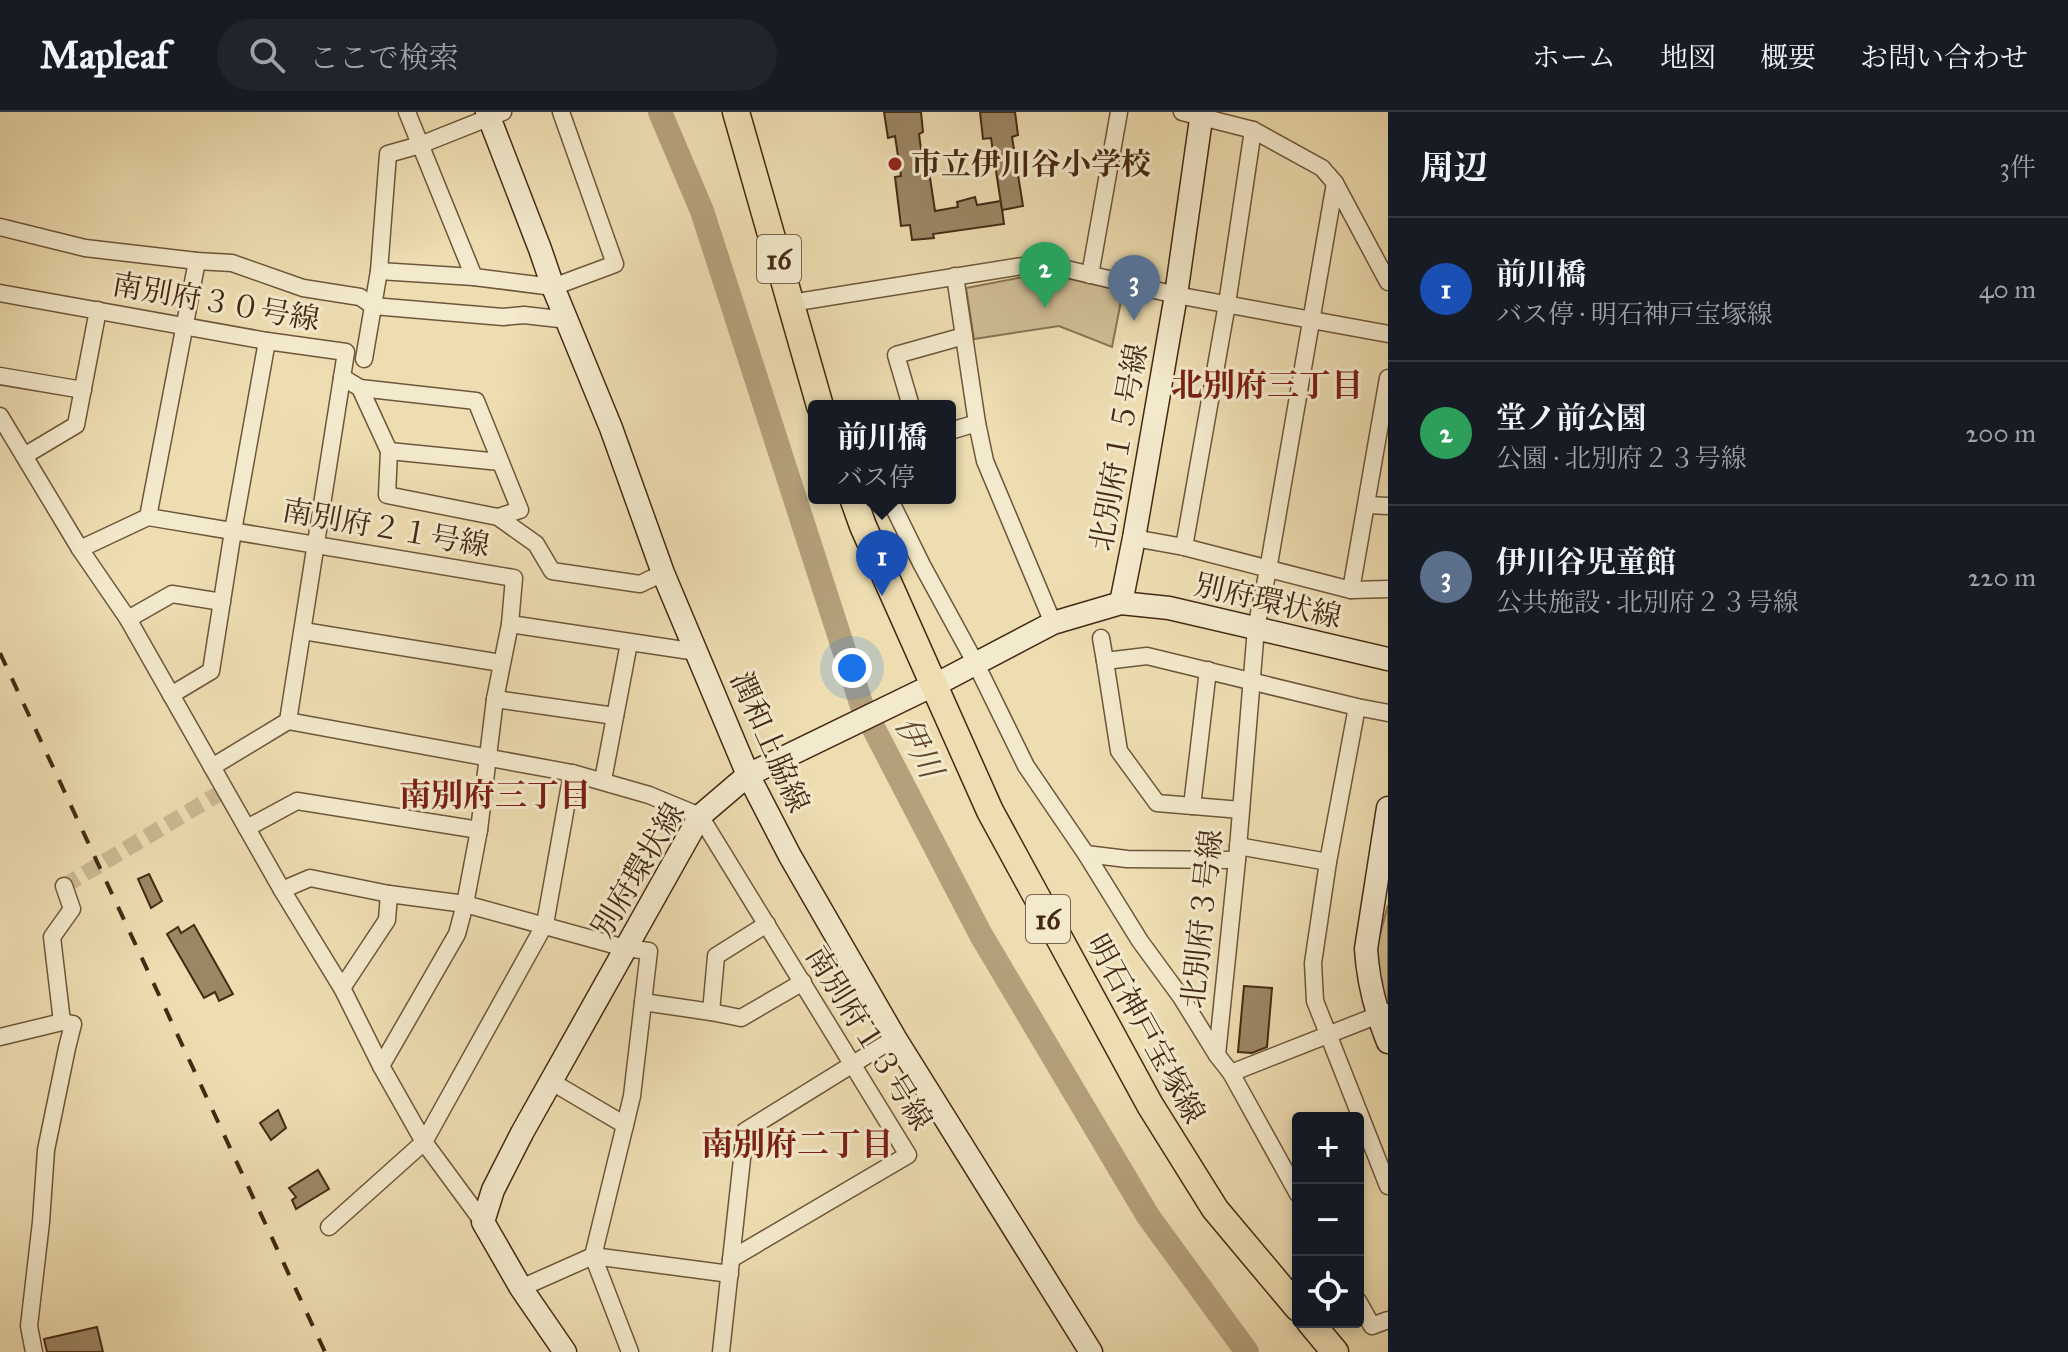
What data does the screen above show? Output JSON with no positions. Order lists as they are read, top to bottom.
{
  "streets": {
    "main road": ["16", "明石神戸宝塚線"],
    "street": [
      "南別府３０号線",
      "北別府１５号線",
      "南別府２１号線",
      "別府環状線",
      "潤和上脇線",
      "北別府３号線",
      "南別府１３号線"
    ]
  },
  "crossings": [
    ["北別府１５号線", "別府環状線"],
    ["別府環状線", "潤和上脇線"],
    ["別府環状線", "北別府３号線"],
    ["別府環状線", "明石神戸宝塚線"],
    ["別府環状線", "南別府１３号線"]
  ],
  "districts": ["北別府三丁目", "南別府三丁目", "南別府二丁目"],
  "water": ["伊川"],
  "places": ["市立伊川谷小学校"],
  "page": {
    "header": "Mapleaf",
    "search": "ここで検索",
    "nav": [
      "ホーム",
      "地図",
      "概要",
      "お問い合わせ"
    ],
    "heading": ["周辺", "3件"],
    "list": [
      {
        "mark": "1",
        "name": "前川橋",
        "note": "バス停 · 明石神戸宝塚線",
        "value": "40 m"
      },
      {
        "mark": "2",
        "name": "堂ノ前公園",
        "note": "公園 · 北別府２３号線",
        "value": "200 m"
      },
      {
        "mark": "3",
        "name": "伊川谷児童館",
        "note": "公共施設 · 北別府２３号線",
        "value": "220 m"
      }
    ],
    "pins": ["2", "3", "1"],
    "popup": ["前川橋", "バス停"],
    "map_buttons": ["+", "−"]
  }
}
